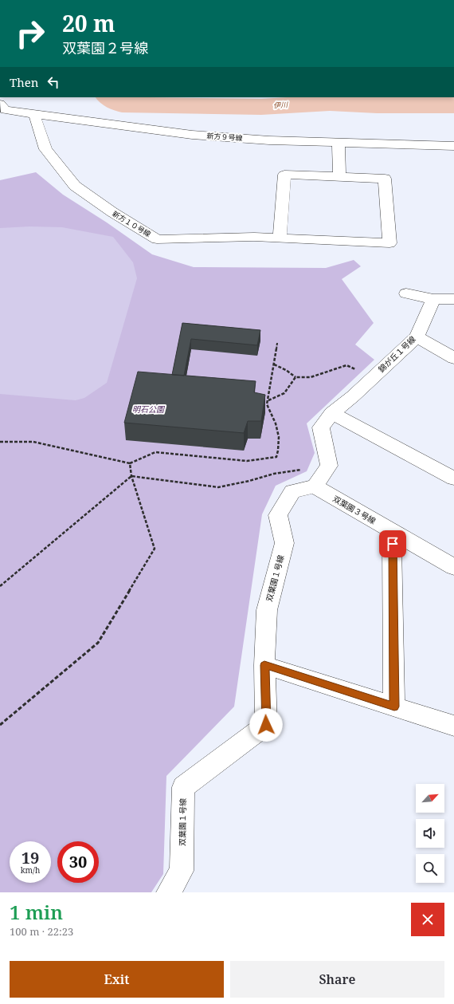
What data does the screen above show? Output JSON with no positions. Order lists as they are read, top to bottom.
{
  "streets": {
    "street": [
      "新方９号線",
      "新方１０号線",
      "錦が丘１号線",
      "双葉園３号線",
      "双葉園１号線"
    ]
  },
  "crossings": [
    ["新方９号線", "新方１０号線"],
    ["双葉園３号線", "双葉園１号線"]
  ],
  "water": ["伊川"],
  "parks": ["明石公園"],
  "north": "top right",
  "page": {
    "turn": ["20 m", "双葉園２号線"],
    "then": "Then",
    "speed": "19 km/h",
    "limit": "30",
    "heading": ["1 min", "100 m · 22:23"],
    "buttons": ["Exit", "Share"]
  }
}
